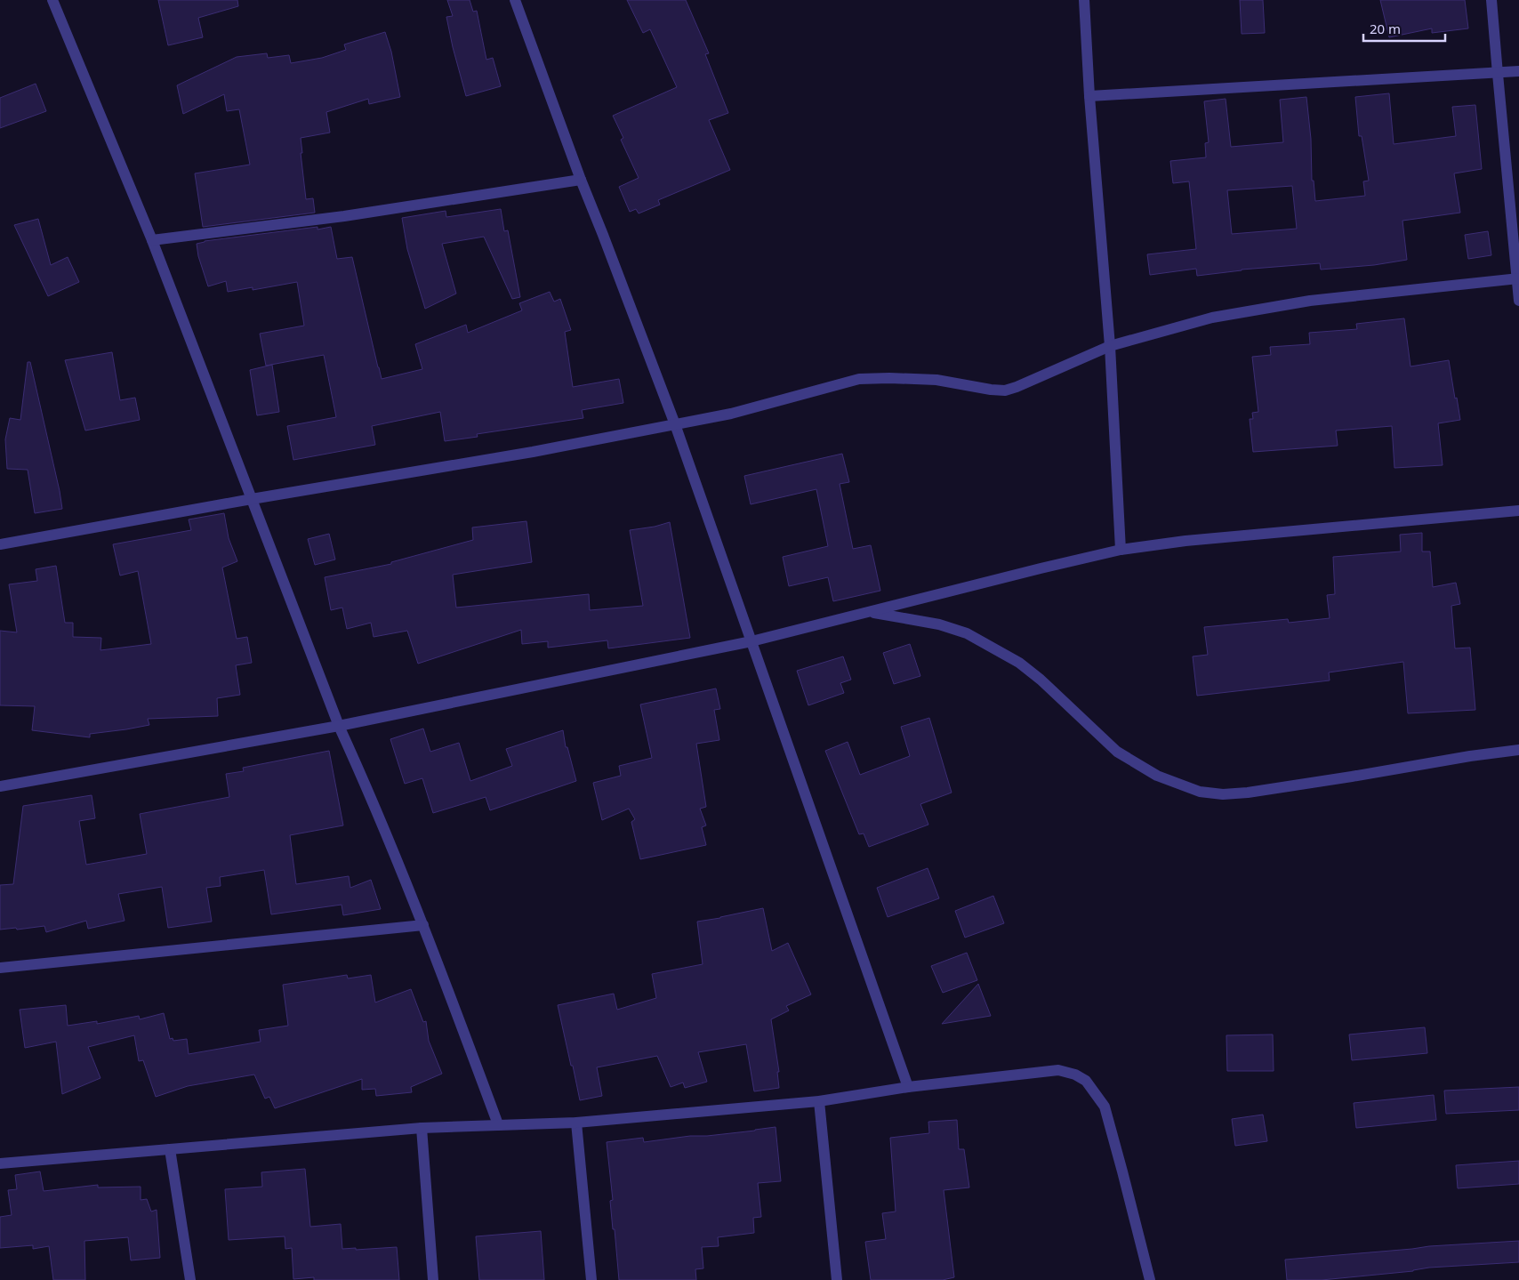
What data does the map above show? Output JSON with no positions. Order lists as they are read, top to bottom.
{
  "scale_bar": "20 m"
}
